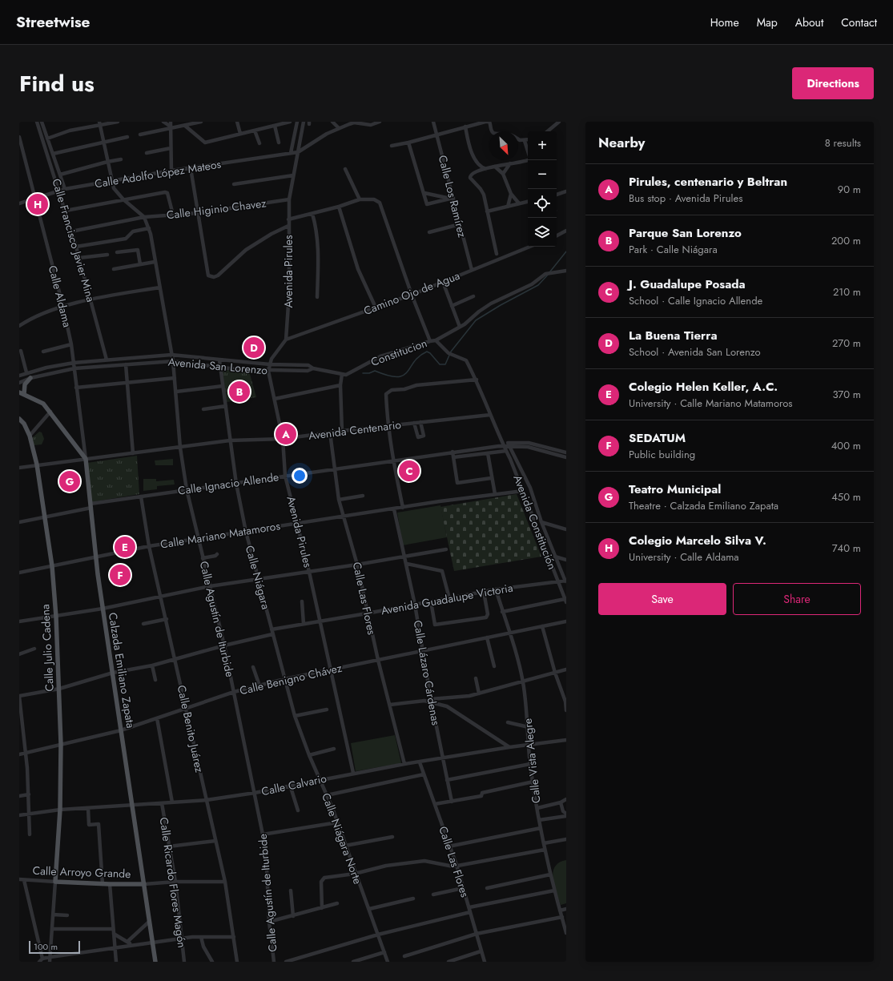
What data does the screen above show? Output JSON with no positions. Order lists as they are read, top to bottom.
{
  "streets": {
    "main road": ["Calle Julio Cadena", "Calzada Emiliano Zapata", "Calle Arroyo Grande"],
    "street": [
      "Calle Adolfo López Mateos",
      "Calle Los Ramírez",
      "Calle Higinio Chavez",
      "Calle Francisco Javier Mina",
      "Avenida Pirules",
      "Camino Ojo de Agua",
      "Calle Aldama",
      "Constitucion",
      "Avenida San Lorenzo",
      "Avenida Centenario",
      "Calle Ignacio Allende",
      "Avenida Constitución",
      "Calle Mariano Matamoros",
      "Calle Niágara",
      "Calle Las Flores",
      "Avenida Guadalupe Victoria",
      "Calle Agustín de Iturbide",
      "Calle Lázaro Cárdenas",
      "Calle Benigno Chávez",
      "Calle Benito Juárez",
      "Calle Vista Alegre",
      "Calle Calvario",
      "Calle Niágara Norte",
      "Calle Ricardo Flores Magón"
    ]
  },
  "crossings": [
    ["Calle Adolfo López Mateos", "Calle Francisco Javier Mina"],
    ["Calle Adolfo López Mateos", "Avenida Pirules"],
    ["Calle Adolfo López Mateos", "Calle Aldama"],
    ["Calle Los Ramírez", "Camino Ojo de Agua"],
    ["Calle Higinio Chavez", "Calle Francisco Javier Mina"],
    ["Calle Higinio Chavez", "Avenida Pirules"],
    ["Calle Higinio Chavez", "Calle Agustín de Iturbide"],
    ["Calle Francisco Javier Mina", "Avenida San Lorenzo"],
    ["Avenida Pirules", "Camino Ojo de Agua"],
    ["Avenida Pirules", "Avenida San Lorenzo"],
    ["Avenida Pirules", "Avenida Centenario"],
    ["Avenida Pirules", "Calle Ignacio Allende"],
    ["Avenida Pirules", "Calle Mariano Matamoros"],
    ["Avenida Pirules", "Avenida Guadalupe Victoria"],
    ["Avenida Pirules", "Calle Benigno Chávez"],
    ["Avenida Pirules", "Calle Calvario"],
    ["Calle Aldama", "Avenida San Lorenzo"],
    ["Calle Aldama", "Avenida Centenario"],
    ["Calle Aldama", "Calzada Emiliano Zapata"],
    ["Constitucion", "Avenida San Lorenzo"],
    ["Constitucion", "Avenida Centenario"],
    ["Constitucion", "Calle Ignacio Allende"],
    ["Constitucion", "Avenida Constitución"],
    ["Avenida San Lorenzo", "Calle Niágara"],
    ["Avenida San Lorenzo", "Calle Agustín de Iturbide"],
    ["Avenida Centenario", "Calle Niágara"],
    ["Avenida Centenario", "Calle Las Flores"],
    ["Avenida Centenario", "Calle Agustín de Iturbide"],
    ["Avenida Centenario", "Calle Julio Cadena"],
    ["Avenida Centenario", "Calzada Emiliano Zapata"],
    ["Calle Ignacio Allende", "Avenida Constitución"],
    ["Calle Ignacio Allende", "Calle Niágara"],
    ["Calle Ignacio Allende", "Calle Las Flores"],
    ["Calle Ignacio Allende", "Calle Agustín de Iturbide"],
    ["Calle Ignacio Allende", "Calle Julio Cadena"],
    ["Calle Ignacio Allende", "Calzada Emiliano Zapata"],
    ["Calle Ignacio Allende", "Calle Benito Juárez"],
    ["Avenida Constitución", "Calle Mariano Matamoros"],
    ["Avenida Constitución", "Avenida Guadalupe Victoria"],
    ["Calle Mariano Matamoros", "Calle Niágara"],
    ["Calle Mariano Matamoros", "Calle Las Flores"],
    ["Calle Mariano Matamoros", "Calle Agustín de Iturbide"],
    ["Calle Mariano Matamoros", "Calle Julio Cadena"],
    ["Calle Mariano Matamoros", "Calzada Emiliano Zapata"],
    ["Calle Mariano Matamoros", "Calle Lázaro Cárdenas"],
    ["Calle Mariano Matamoros", "Calle Benito Juárez"],
    ["Calle Niágara", "Avenida Guadalupe Victoria"],
    ["Calle Niágara", "Calle Benigno Chávez"],
    ["Calle Niágara", "Calle Niágara Norte"],
    ["Calle Las Flores", "Avenida Guadalupe Victoria"],
    ["Calle Las Flores", "Calle Benigno Chávez"],
    ["Calle Las Flores", "Calle Calvario"],
    ["Avenida Guadalupe Victoria", "Calle Lázaro Cárdenas"],
    ["Avenida Guadalupe Victoria", "Calle Vista Alegre"],
    ["Calle Agustín de Iturbide", "Calle Benigno Chávez"],
    ["Calle Agustín de Iturbide", "Calle Calvario"],
    ["Calle Julio Cadena", "Calle Benigno Chávez"],
    ["Calle Julio Cadena", "Calle Calvario"],
    ["Calle Julio Cadena", "Calle Arroyo Grande"],
    ["Calzada Emiliano Zapata", "Calle Benigno Chávez"],
    ["Calzada Emiliano Zapata", "Calle Calvario"],
    ["Calzada Emiliano Zapata", "Calle Arroyo Grande"],
    ["Calle Lázaro Cárdenas", "Calle Benigno Chávez"],
    ["Calle Lázaro Cárdenas", "Calle Calvario"],
    ["Calle Benigno Chávez", "Calle Benito Juárez"],
    ["Calle Benigno Chávez", "Calle Vista Alegre"],
    ["Calle Benigno Chávez", "Calle Niágara Norte"],
    ["Calle Benito Juárez", "Calle Calvario"],
    ["Calle Vista Alegre", "Calle Calvario"],
    ["Calle Calvario", "Calle Niágara Norte"],
    ["Calle Calvario", "Calle Ricardo Flores Magón"]
  ],
  "scale_bar": "100 m",
  "north": "bottom right",
  "page": {
    "header": "Streetwise",
    "nav": [
      "Home",
      "Map",
      "About",
      "Contact"
    ],
    "title": "Find us",
    "buttons": [
      "Directions",
      ["Save", "Share"]
    ],
    "heading": ["Nearby", "8 results"],
    "map_buttons": ["+", "−"],
    "list": [
      {
        "mark": "A",
        "name": "Pirules, centenario y Beltran",
        "note": "Bus stop · Avenida Pirules",
        "value": "90 m"
      },
      {
        "mark": "B",
        "name": "Parque San Lorenzo",
        "note": "Park · Calle Niágara",
        "value": "200 m"
      },
      {
        "mark": "C",
        "name": "J. Guadalupe Posada",
        "note": "School · Calle Ignacio Allende",
        "value": "210 m"
      },
      {
        "mark": "D",
        "name": "La Buena Tierra",
        "note": "School · Avenida San Lorenzo",
        "value": "270 m"
      },
      {
        "mark": "E",
        "name": "Colegio Helen Keller, A.C.",
        "note": "University · Calle Mariano Matamoros",
        "value": "370 m"
      },
      {
        "mark": "F",
        "name": "SEDATUM",
        "note": "Public building",
        "value": "400 m"
      },
      {
        "mark": "G",
        "name": "Teatro Municipal",
        "note": "Theatre · Calzada Emiliano Zapata",
        "value": "450 m"
      },
      {
        "mark": "H",
        "name": "Colegio Marcelo Silva V.",
        "note": "University · Calle Aldama",
        "value": "740 m"
      }
    ],
    "pins": [
      "H",
      "D",
      "B",
      "A",
      "C",
      "G",
      "E",
      "F"
    ],
    "scale": "100 m"
  }
}
